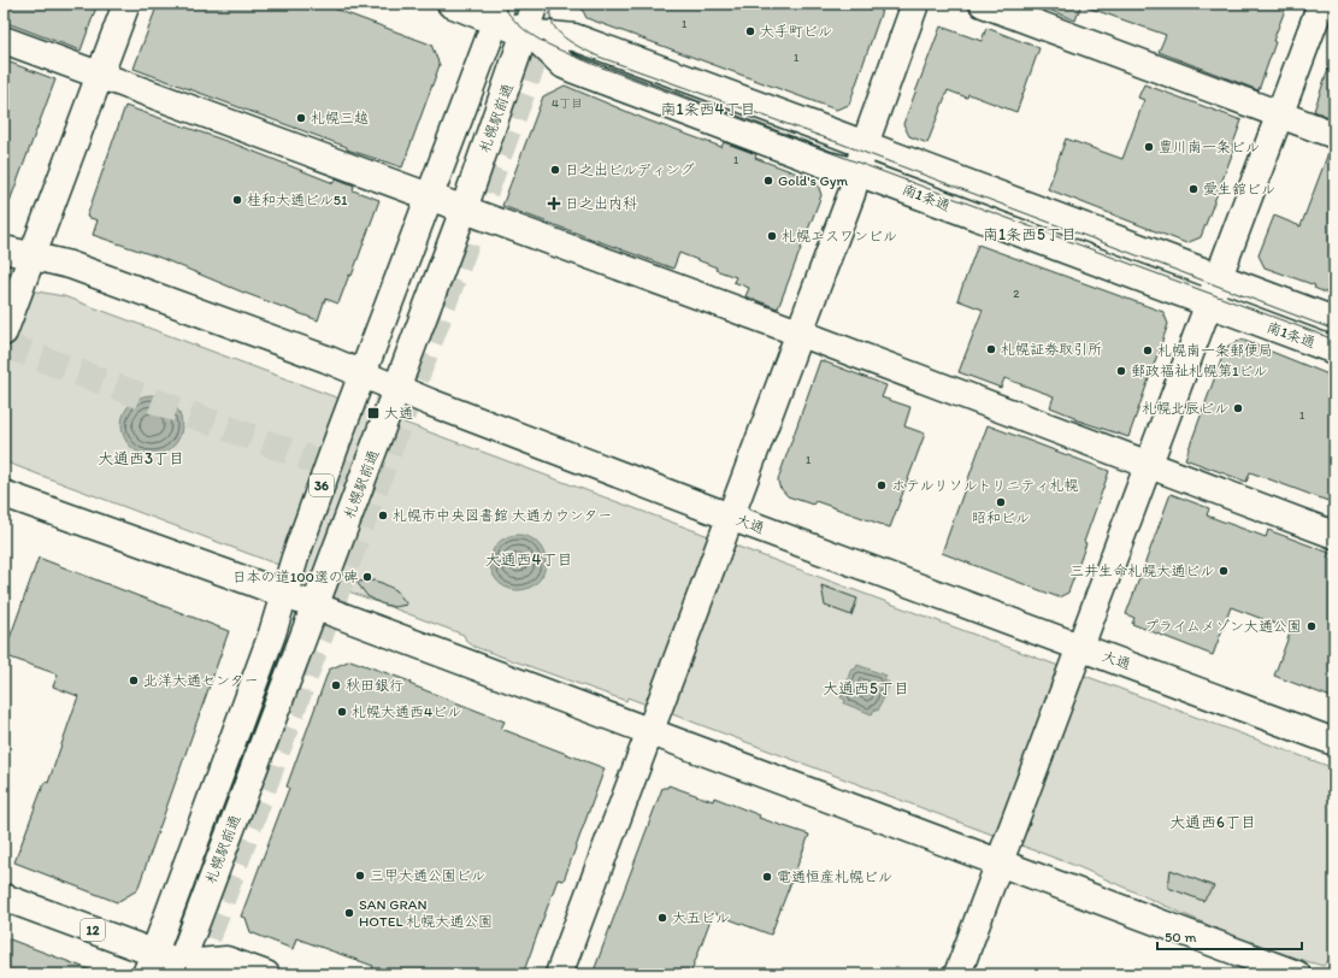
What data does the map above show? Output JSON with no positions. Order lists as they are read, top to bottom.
{
  "streets": {
    "main road": [
      "札幌駅前通",
      "南1条通",
      "36",
      "大通",
      "12"
    ]
  },
  "crossings": [
    ["札幌駅前通", "南1条通"],
    ["札幌駅前通", "大通"],
    ["札幌駅前通", "12"]
  ],
  "districts": [
    "南1条西4丁目",
    "南1条西5丁目",
    "大通西3丁目",
    "大通西4丁目",
    "大通西5丁目",
    "大通西6丁目"
  ],
  "places": {
    "other": [
      "大手町ビル",
      "札幌三越",
      "豊川南一条ビル",
      "日之出ビルディング",
      "Gold's Gym",
      "愛生舘ビル",
      "桂和大通ビル51",
      "札幌エスワンビル",
      "札幌証券取引所",
      "札幌南一条郵便局",
      "郵政福祉札幌第1ビル",
      "札幌北辰ビル",
      "ホテルリソルトリニティ札幌",
      "昭和ビル",
      "札幌市中央図書館 大通カウンター",
      "三井生命札幌大通ビル",
      "日本の道100選の碑",
      "プライムメゾン大通公園",
      "北洋大通センター",
      "秋田銀行",
      "札幌大通西4ビル",
      "三甲大通公園ビル",
      "電通恒産札幌ビル",
      "SAN GRAN HOTEL 札幌大通公園",
      "大五ビル"
    ],
    "health": ["日之出内科"],
    "transit": ["大通"]
  },
  "house_numbers": [
    "1",
    "1",
    "4丁目",
    "1",
    "2",
    "1",
    "1"
  ],
  "scale_bar": "50 m"
}
